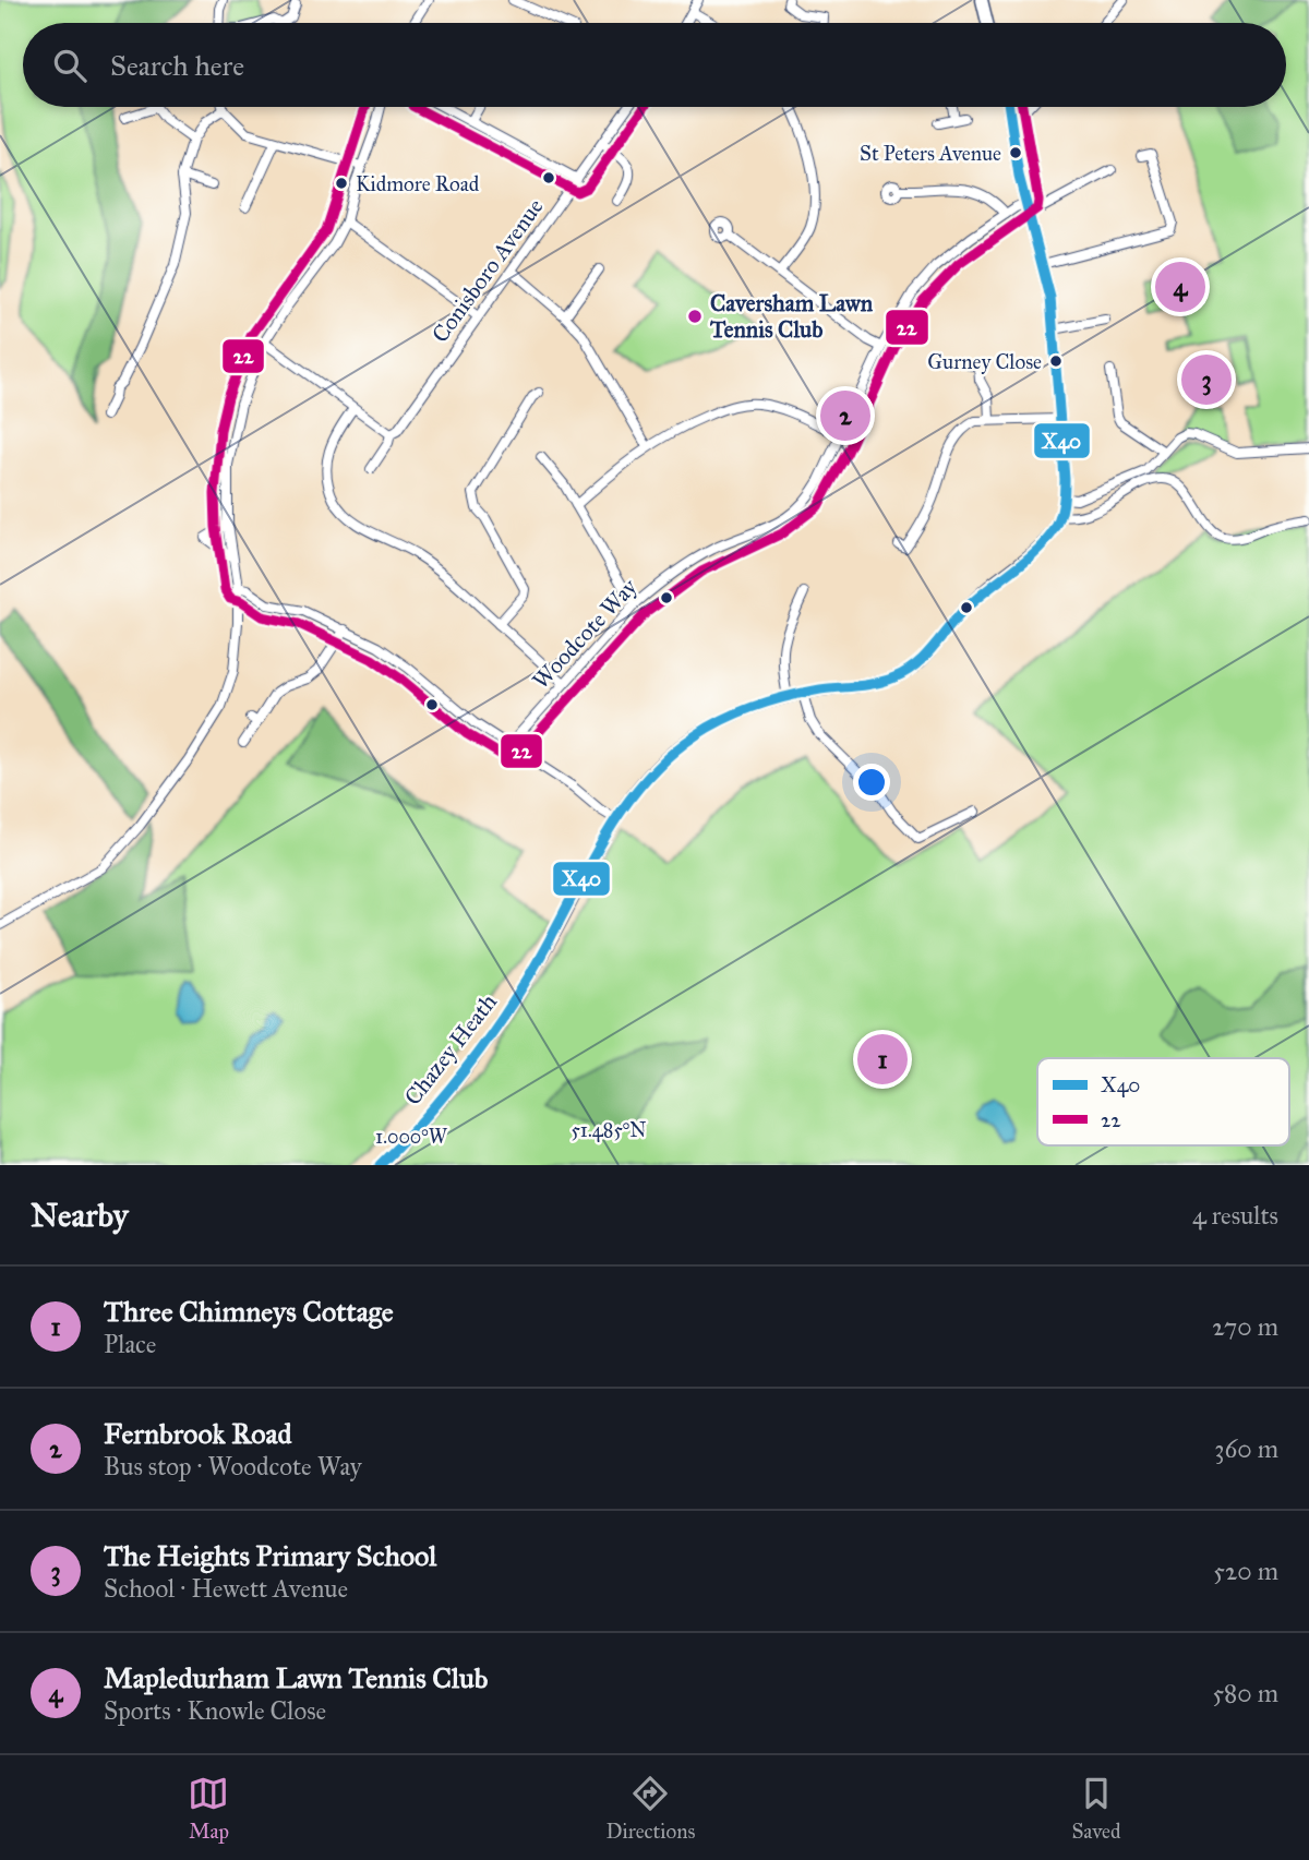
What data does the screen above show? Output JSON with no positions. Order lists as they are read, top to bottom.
{
  "streets": {
    "main road": ["Chazey Heath"],
    "street": ["Conisboro Avenue", "Woodcote Way"]
  },
  "places": [
    "St Peters Avenue",
    "Kidmore Road",
    "Caversham Lawn Tennis Club",
    "Gurney Close"
  ],
  "lines": ["transit line X40", "transit line 22"],
  "legend": ["X40", "22"],
  "page": {
    "search": "Search here",
    "pins": [
      "4",
      "3",
      "2",
      "1"
    ],
    "heading": ["Nearby", "4 results"],
    "list": [
      {
        "mark": "1",
        "name": "Three Chimneys Cottage",
        "note": "Place",
        "value": "270 m"
      },
      {
        "mark": "2",
        "name": "Fernbrook Road",
        "note": "Bus stop · Woodcote Way",
        "value": "360 m"
      },
      {
        "mark": "3",
        "name": "The Heights Primary School",
        "note": "School · Hewett Avenue",
        "value": "520 m"
      },
      {
        "mark": "4",
        "name": "Mapledurham Lawn Tennis Club",
        "note": "Sports · Knowle Close",
        "value": "580 m"
      }
    ],
    "nav": ["Map", "Directions", "Saved"]
  },
  "coordinates": ["51.485°N", "1.000°W"]
}
